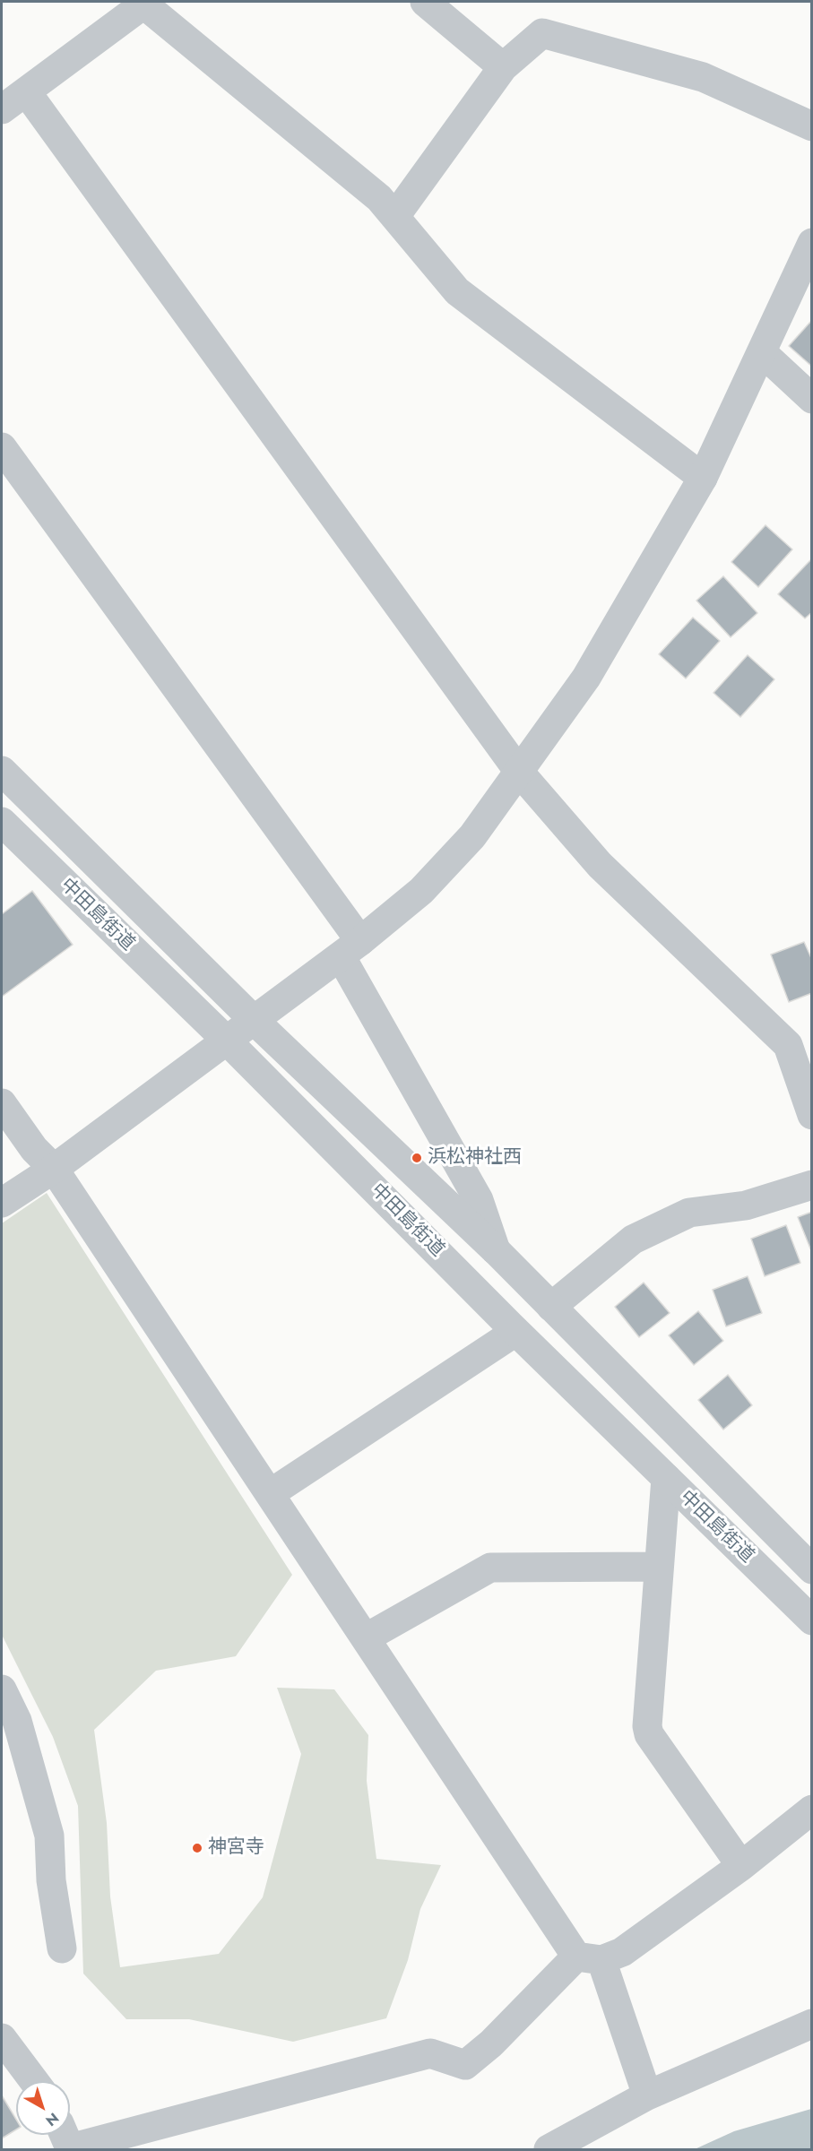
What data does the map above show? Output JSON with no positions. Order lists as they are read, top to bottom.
{
  "streets": {
    "street": ["中田島街道"]
  },
  "places": ["浜松神社西", "神宮寺"],
  "north": "bottom right"
}
